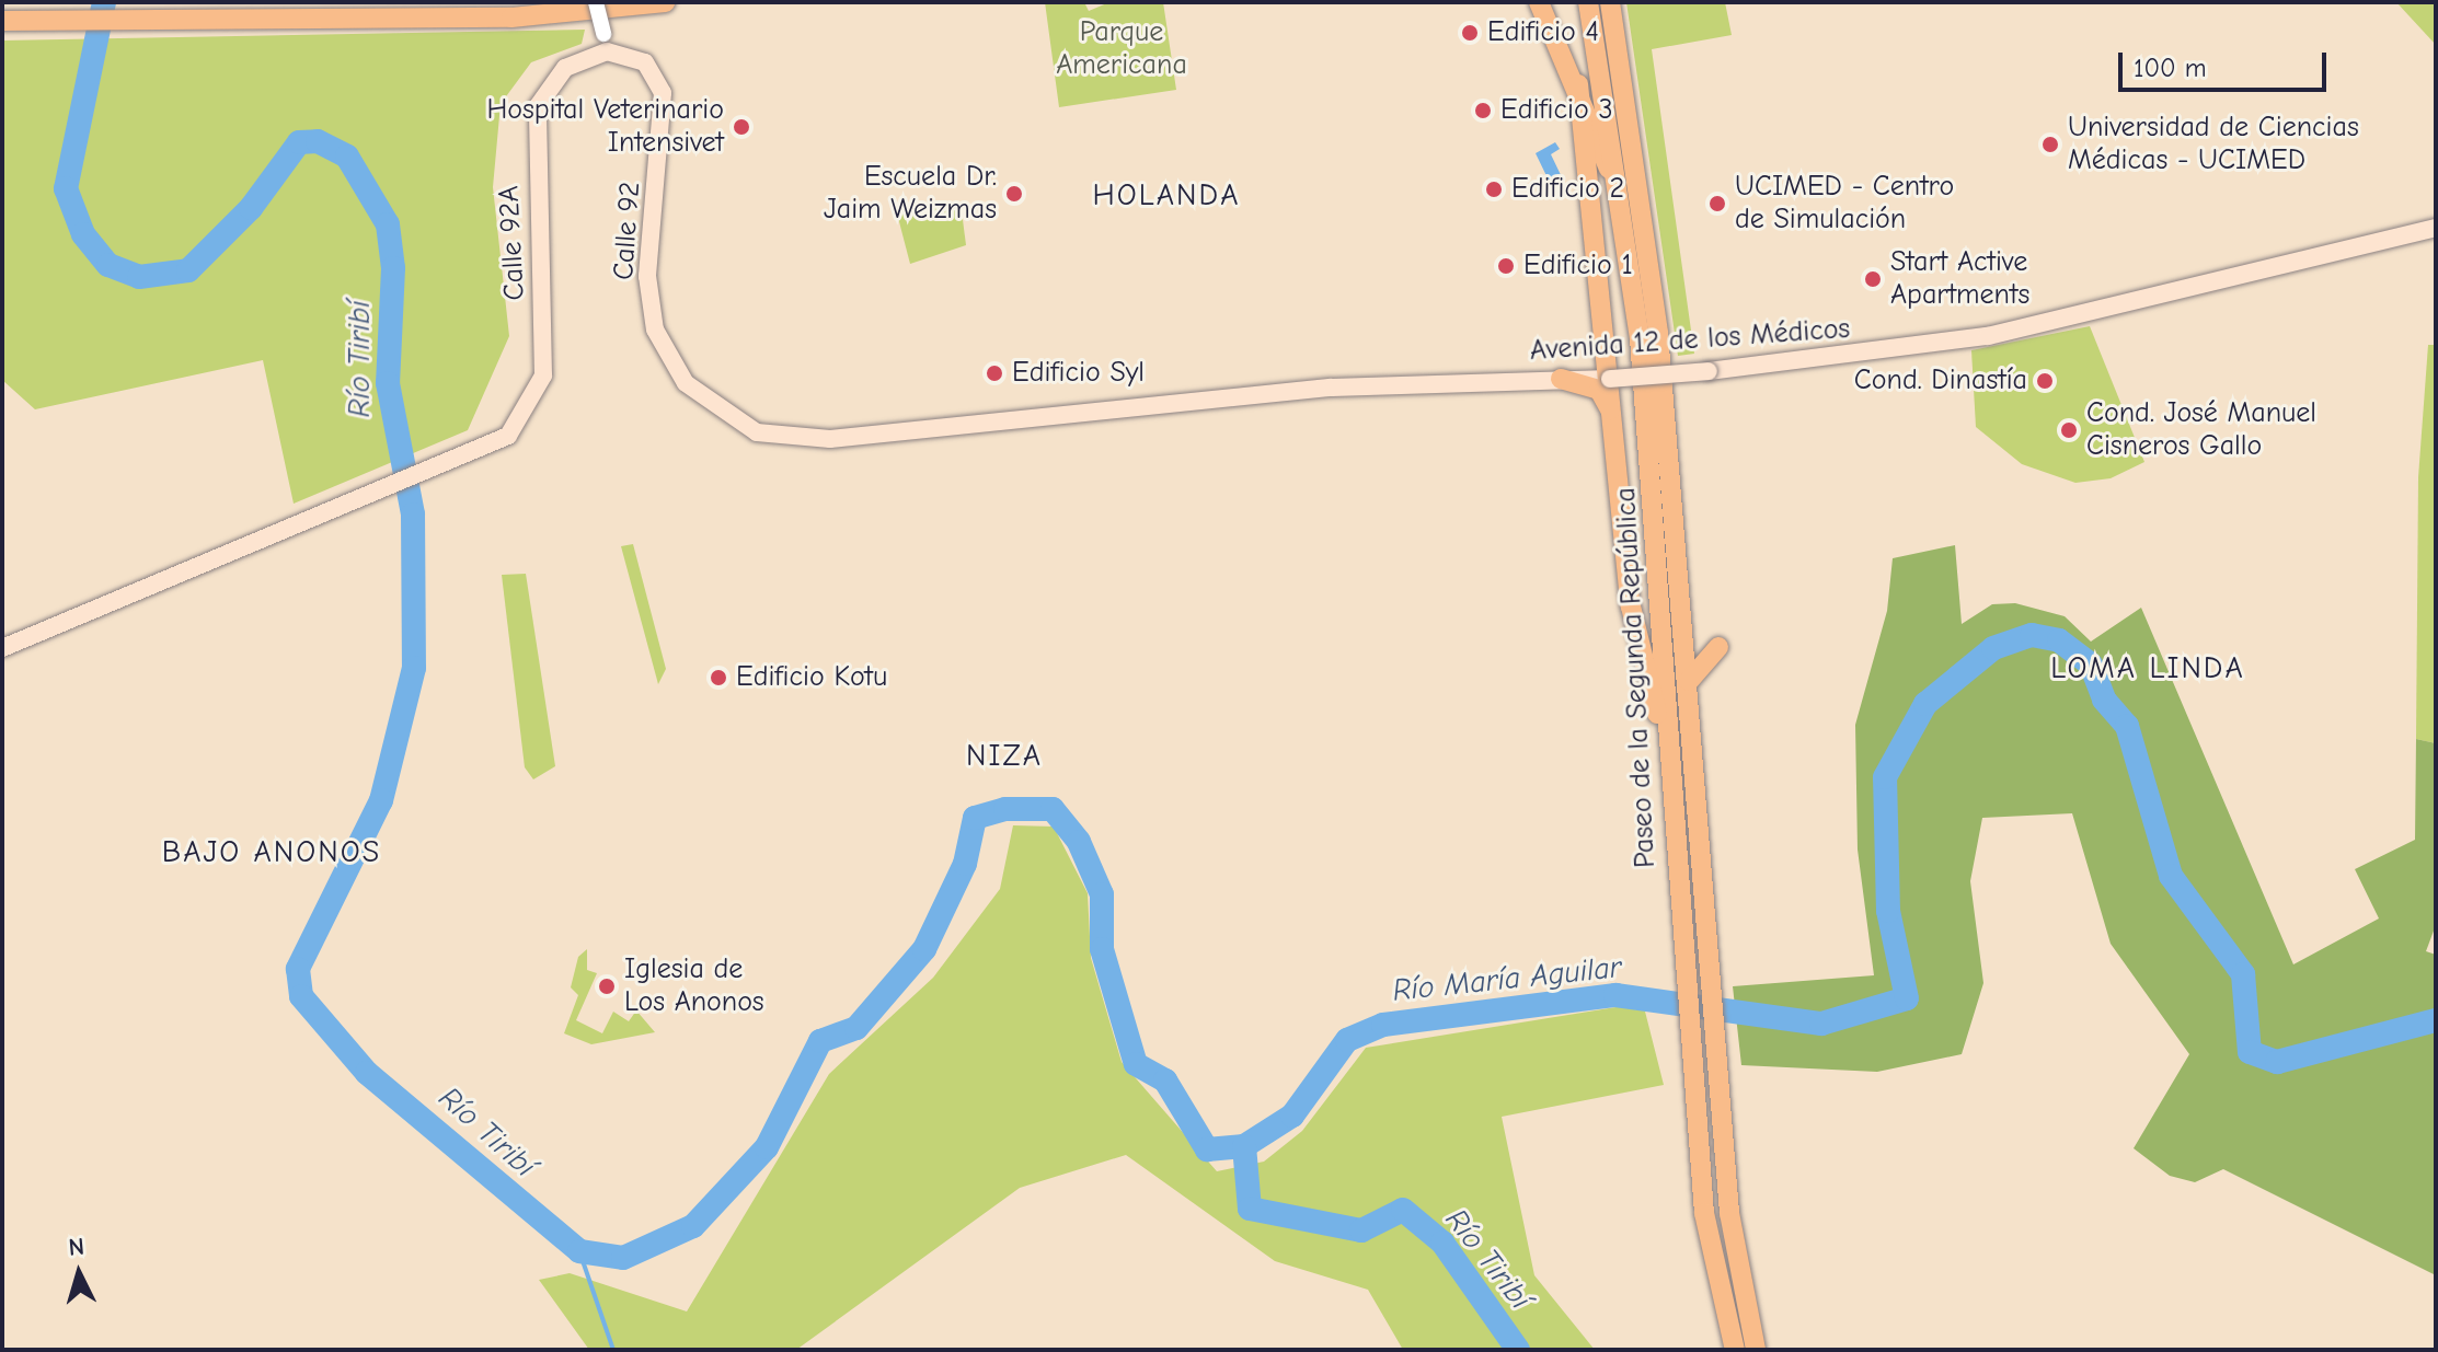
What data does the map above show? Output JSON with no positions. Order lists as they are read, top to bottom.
{
  "streets": {
    "highway": ["Paseo de la Segunda República"],
    "main road": ["Calle 92", "Calle 92A", "Avenida 12 de los Médicos"]
  },
  "crossings": [
    ["Calle 92", "Calle 92A"],
    ["Calle 92", "Avenida 12 de los Médicos"]
  ],
  "districts": [
    "HOLANDA",
    "LOMA LINDA",
    "NIZA",
    "BAJO ANONOS"
  ],
  "water": ["Río Tiribí", "Río María Aguilar"],
  "parks": ["Parque Americana"],
  "places": [
    "Edificio 4",
    "Edificio 3",
    "Hospital Veterinario Intensivet",
    "Universidad de Ciencias Médicas - UCIMED",
    "Edificio 2",
    "Escuela Dr. Jaim Weizmas",
    "UCIMED - Centro de Simulación",
    "Edificio 1",
    "Start Active Apartments",
    "Edificio Syl",
    "Cond. Dinastía",
    "Cond. José Manuel Cisneros Gallo",
    "Edificio Kotu",
    "Iglesia de Los Anonos"
  ],
  "scale_bar": "100 m",
  "north": "top"
}
